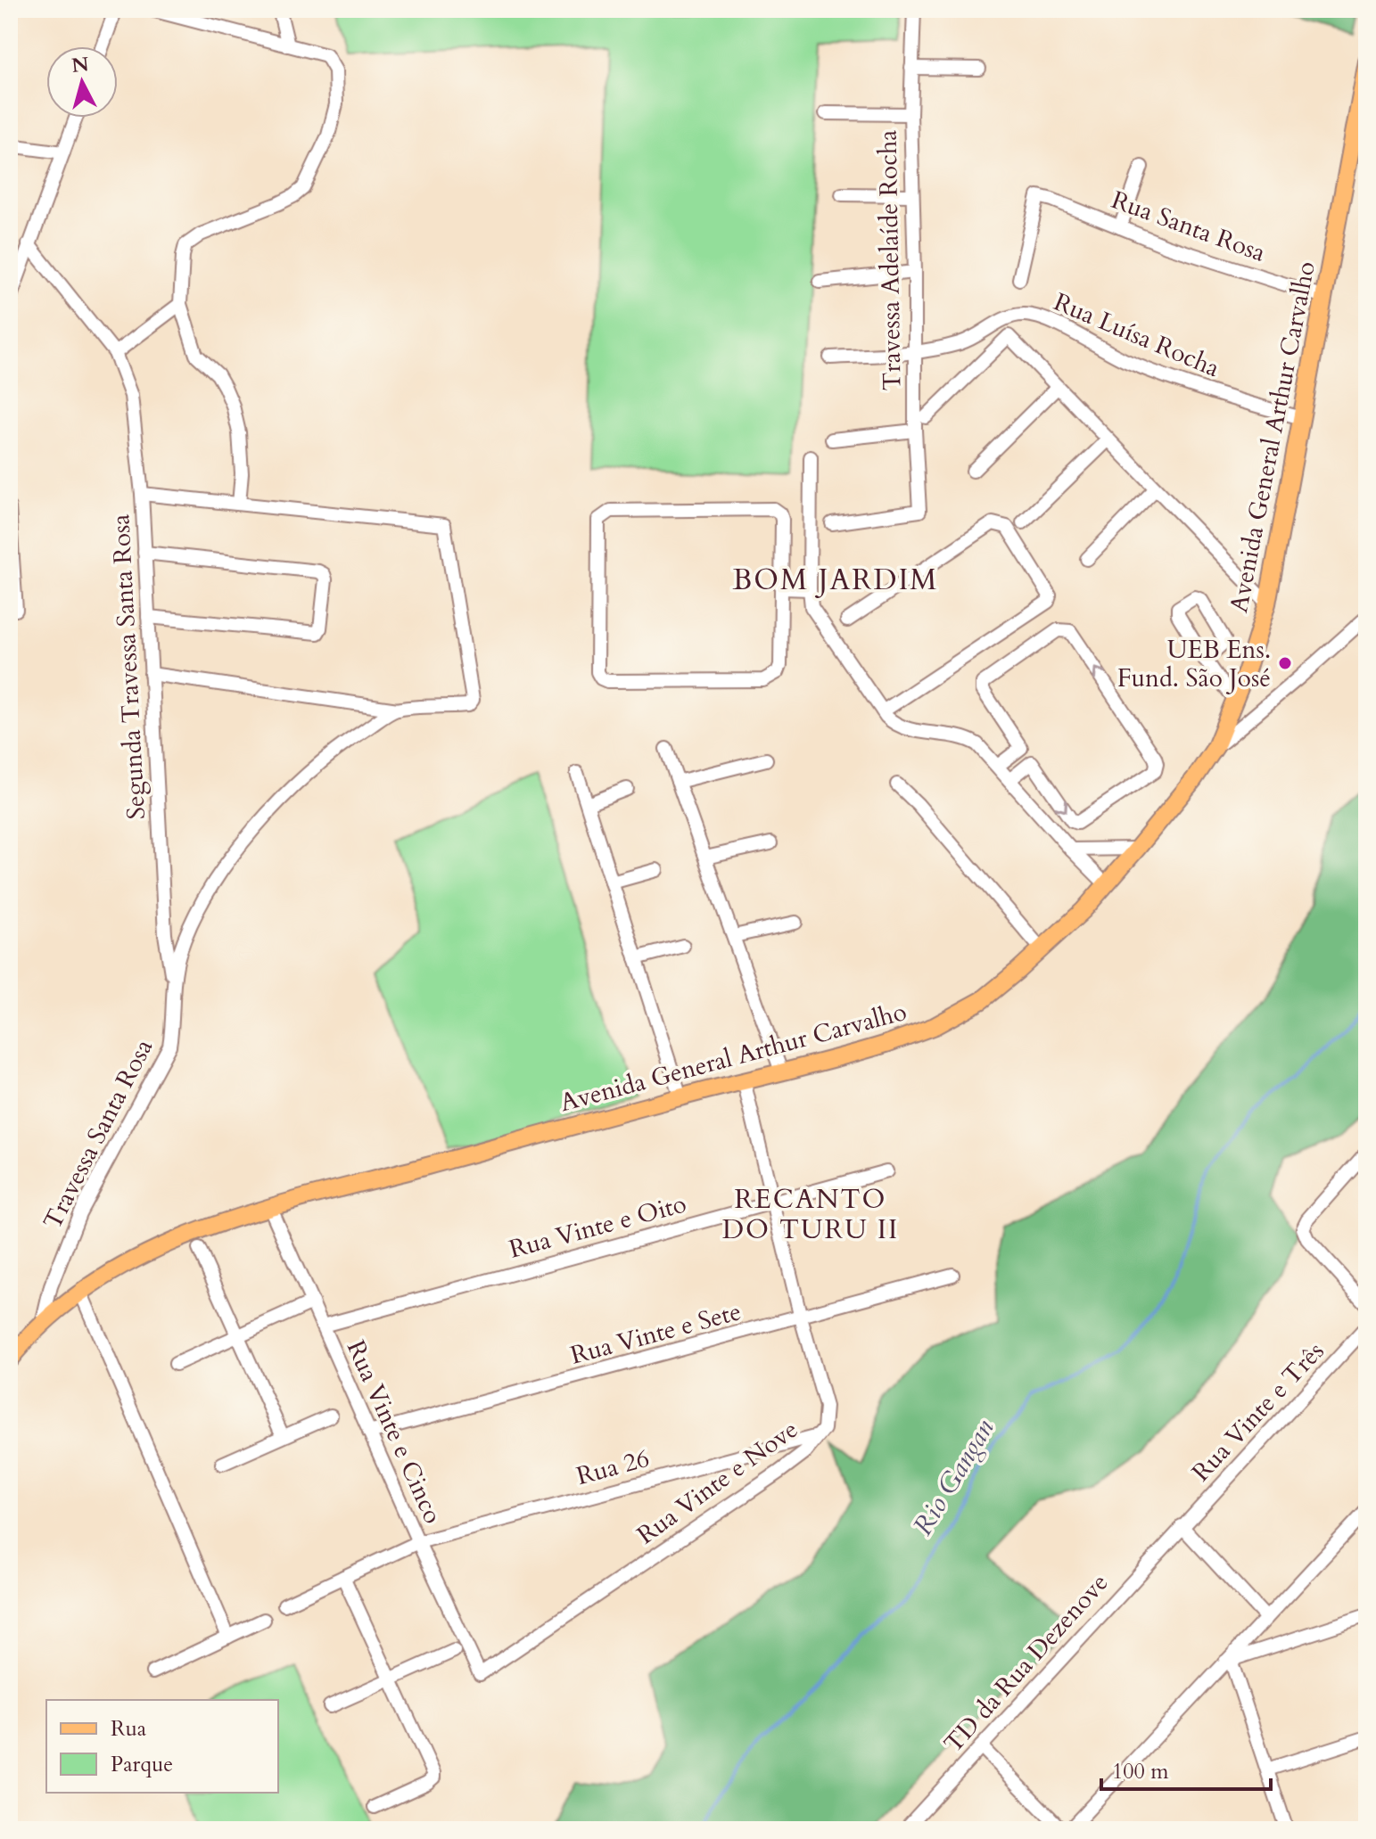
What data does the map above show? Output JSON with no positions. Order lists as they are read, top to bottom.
{
  "streets": {
    "main road": ["Avenida General Arthur Carvalho"],
    "street": [
      "Rua Santa Rosa",
      "Travessa Adelaíde Rocha",
      "Rua Luísa Rocha",
      "Segunda Travessa Santa Rosa",
      "Travessa Santa Rosa",
      "Rua Vinte e Oito",
      "Rua Vinte e Sete",
      "Rua Vinte e Três",
      "Rua Vinte e Cinco",
      "Rua 26",
      "Rua Vinte e Nove",
      "TD da Rua Dezenove"
    ]
  },
  "crossings": [
    ["Rua Santa Rosa", "Avenida General Arthur Carvalho"],
    ["Travessa Adelaíde Rocha", "Rua Luísa Rocha"],
    ["Rua Luísa Rocha", "Avenida General Arthur Carvalho"],
    ["Avenida General Arthur Carvalho", "Travessa Santa Rosa"],
    ["Avenida General Arthur Carvalho", "Rua Vinte e Cinco"],
    ["Avenida General Arthur Carvalho", "Rua Vinte e Nove"],
    ["Segunda Travessa Santa Rosa", "Travessa Santa Rosa"],
    ["Rua Vinte e Oito", "Rua Vinte e Cinco"],
    ["Rua Vinte e Oito", "Rua Vinte e Nove"],
    ["Rua Vinte e Sete", "Rua Vinte e Cinco"],
    ["Rua Vinte e Sete", "Rua Vinte e Nove"],
    ["Rua Vinte e Três", "TD da Rua Dezenove"],
    ["Rua Vinte e Cinco", "Rua 26"],
    ["Rua Vinte e Cinco", "Rua Vinte e Nove"],
    ["Rua 26", "Rua Vinte e Nove"]
  ],
  "districts": ["BOM JARDIM", "RECANTO DO TURU II"],
  "water": ["Rio Gangan"],
  "places": ["UEB Ens. Fund. São José"],
  "legend": ["Rua", "Parque"],
  "scale_bar": "100 m",
  "north": "top"
}
